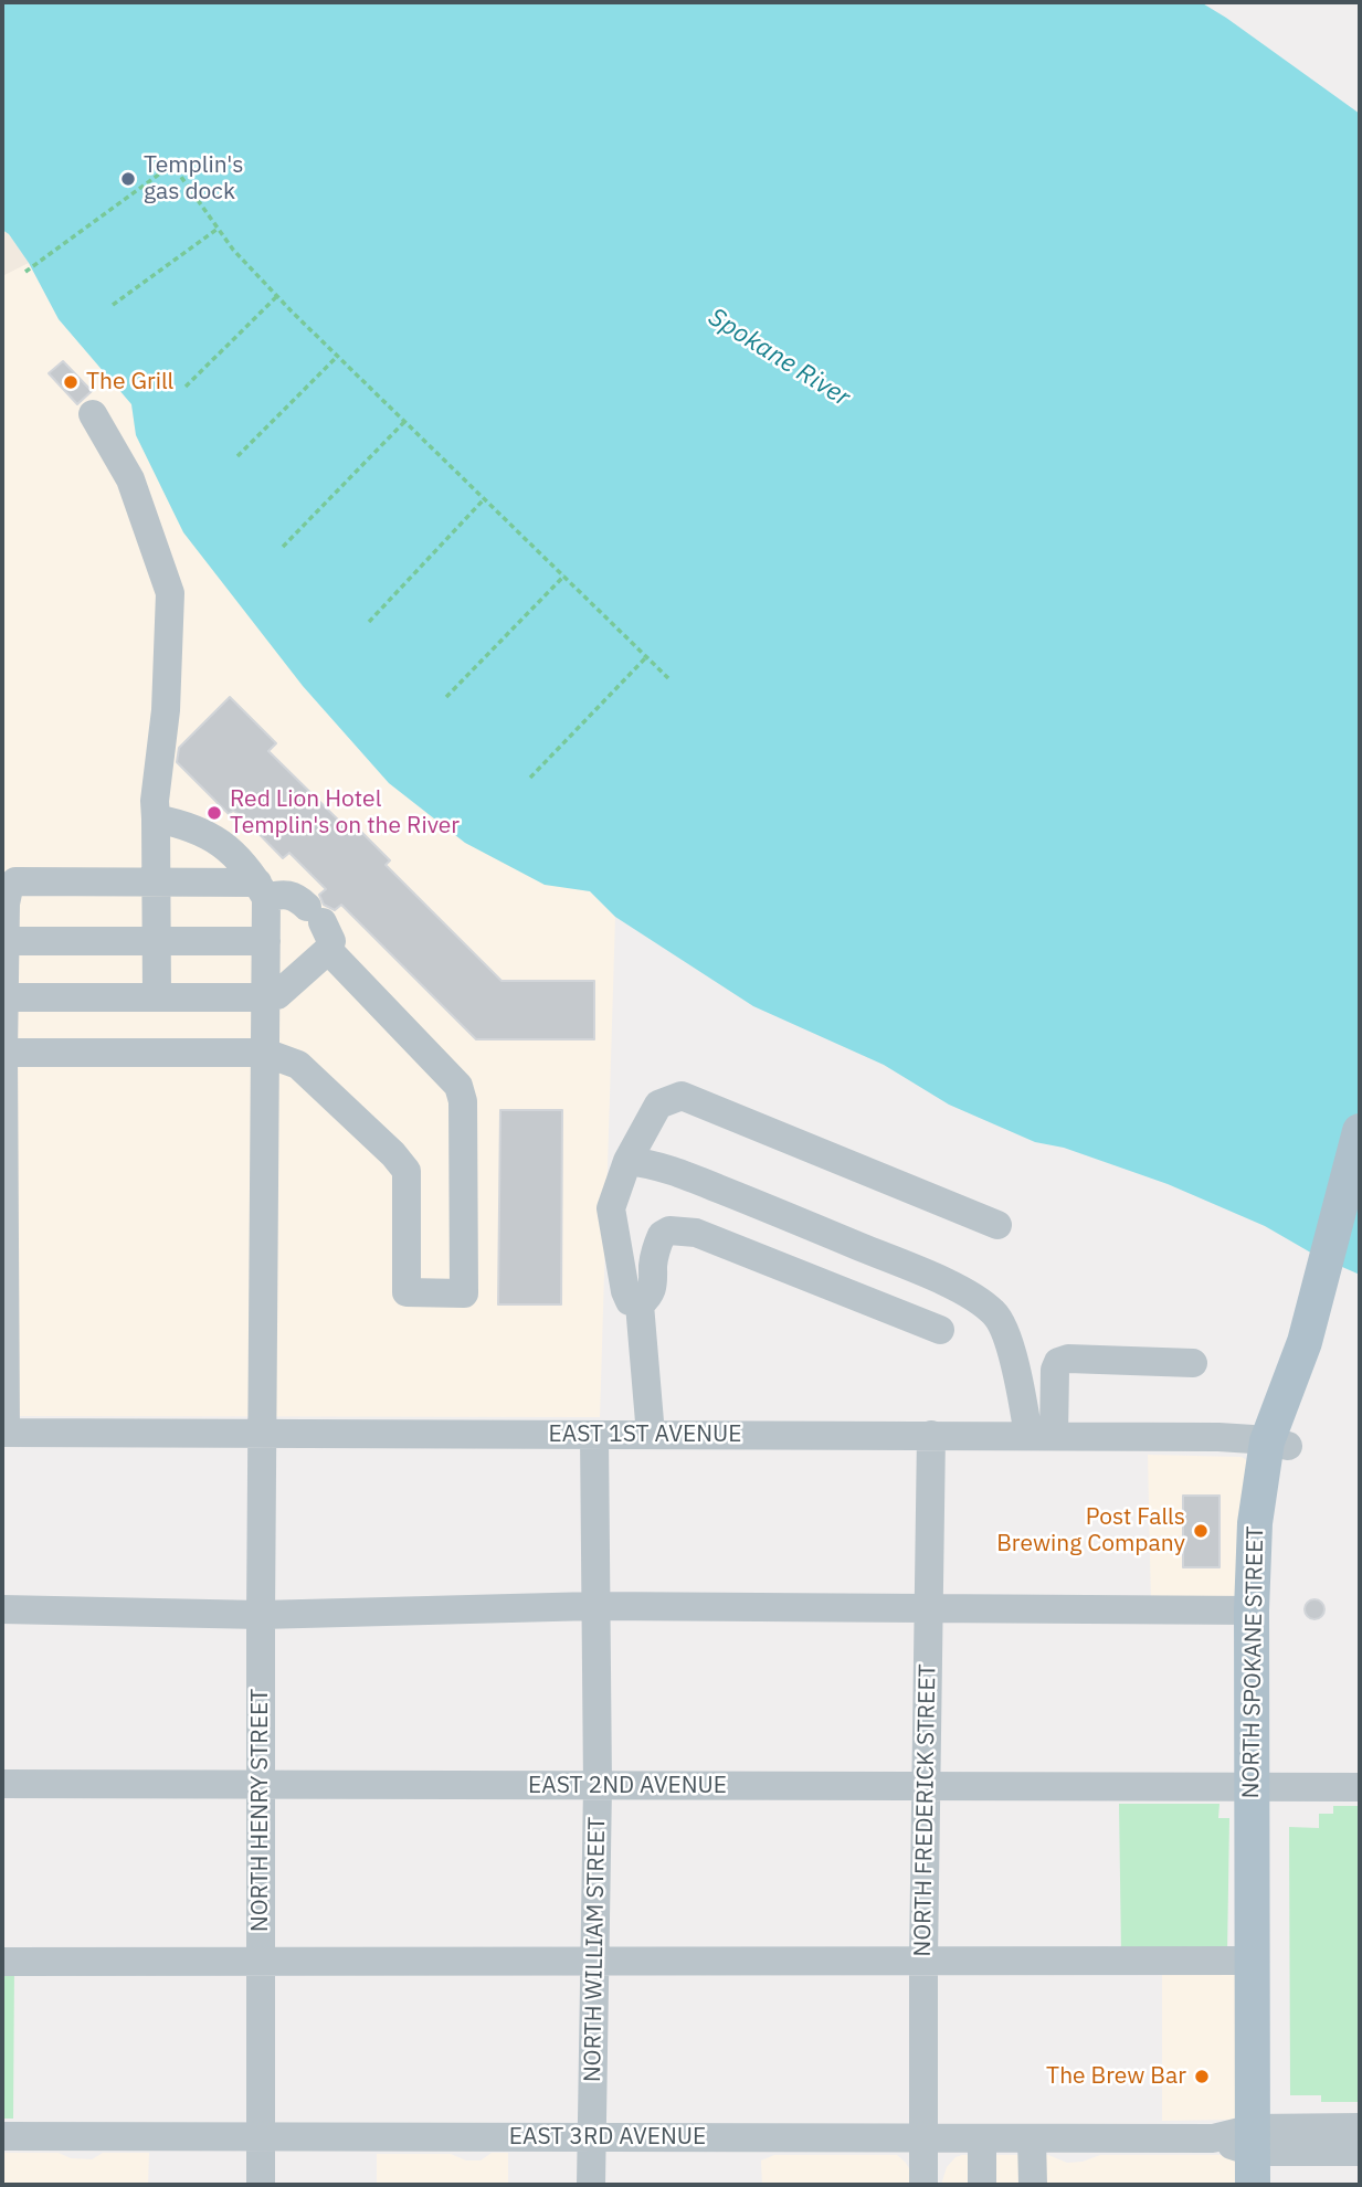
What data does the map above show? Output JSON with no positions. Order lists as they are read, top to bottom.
{
  "streets": {
    "main road": ["NORTH SPOKANE STREET"],
    "street": [
      "EAST 1ST AVENUE",
      "EAST 2ND AVENUE",
      "NORTH HENRY STREET",
      "NORTH FREDERICK STREET",
      "NORTH WILLIAM STREET",
      "EAST 3RD AVENUE"
    ]
  },
  "crossings": [
    ["EAST 1ST AVENUE", "NORTH SPOKANE STREET"],
    ["EAST 1ST AVENUE", "NORTH HENRY STREET"],
    ["EAST 1ST AVENUE", "NORTH FREDERICK STREET"],
    ["EAST 1ST AVENUE", "NORTH WILLIAM STREET"],
    ["NORTH SPOKANE STREET", "EAST 2ND AVENUE"],
    ["NORTH SPOKANE STREET", "EAST 3RD AVENUE"],
    ["EAST 2ND AVENUE", "NORTH HENRY STREET"],
    ["EAST 2ND AVENUE", "NORTH FREDERICK STREET"],
    ["EAST 2ND AVENUE", "NORTH WILLIAM STREET"],
    ["NORTH HENRY STREET", "EAST 3RD AVENUE"],
    ["NORTH FREDERICK STREET", "EAST 3RD AVENUE"],
    ["NORTH WILLIAM STREET", "EAST 3RD AVENUE"]
  ],
  "water": ["Spokane River"],
  "places": [
    "Templin's gas dock",
    "The Grill",
    "Red Lion Hotel Templin's on the River",
    "Post Falls Brewing Company",
    "The Brew Bar"
  ]
}
